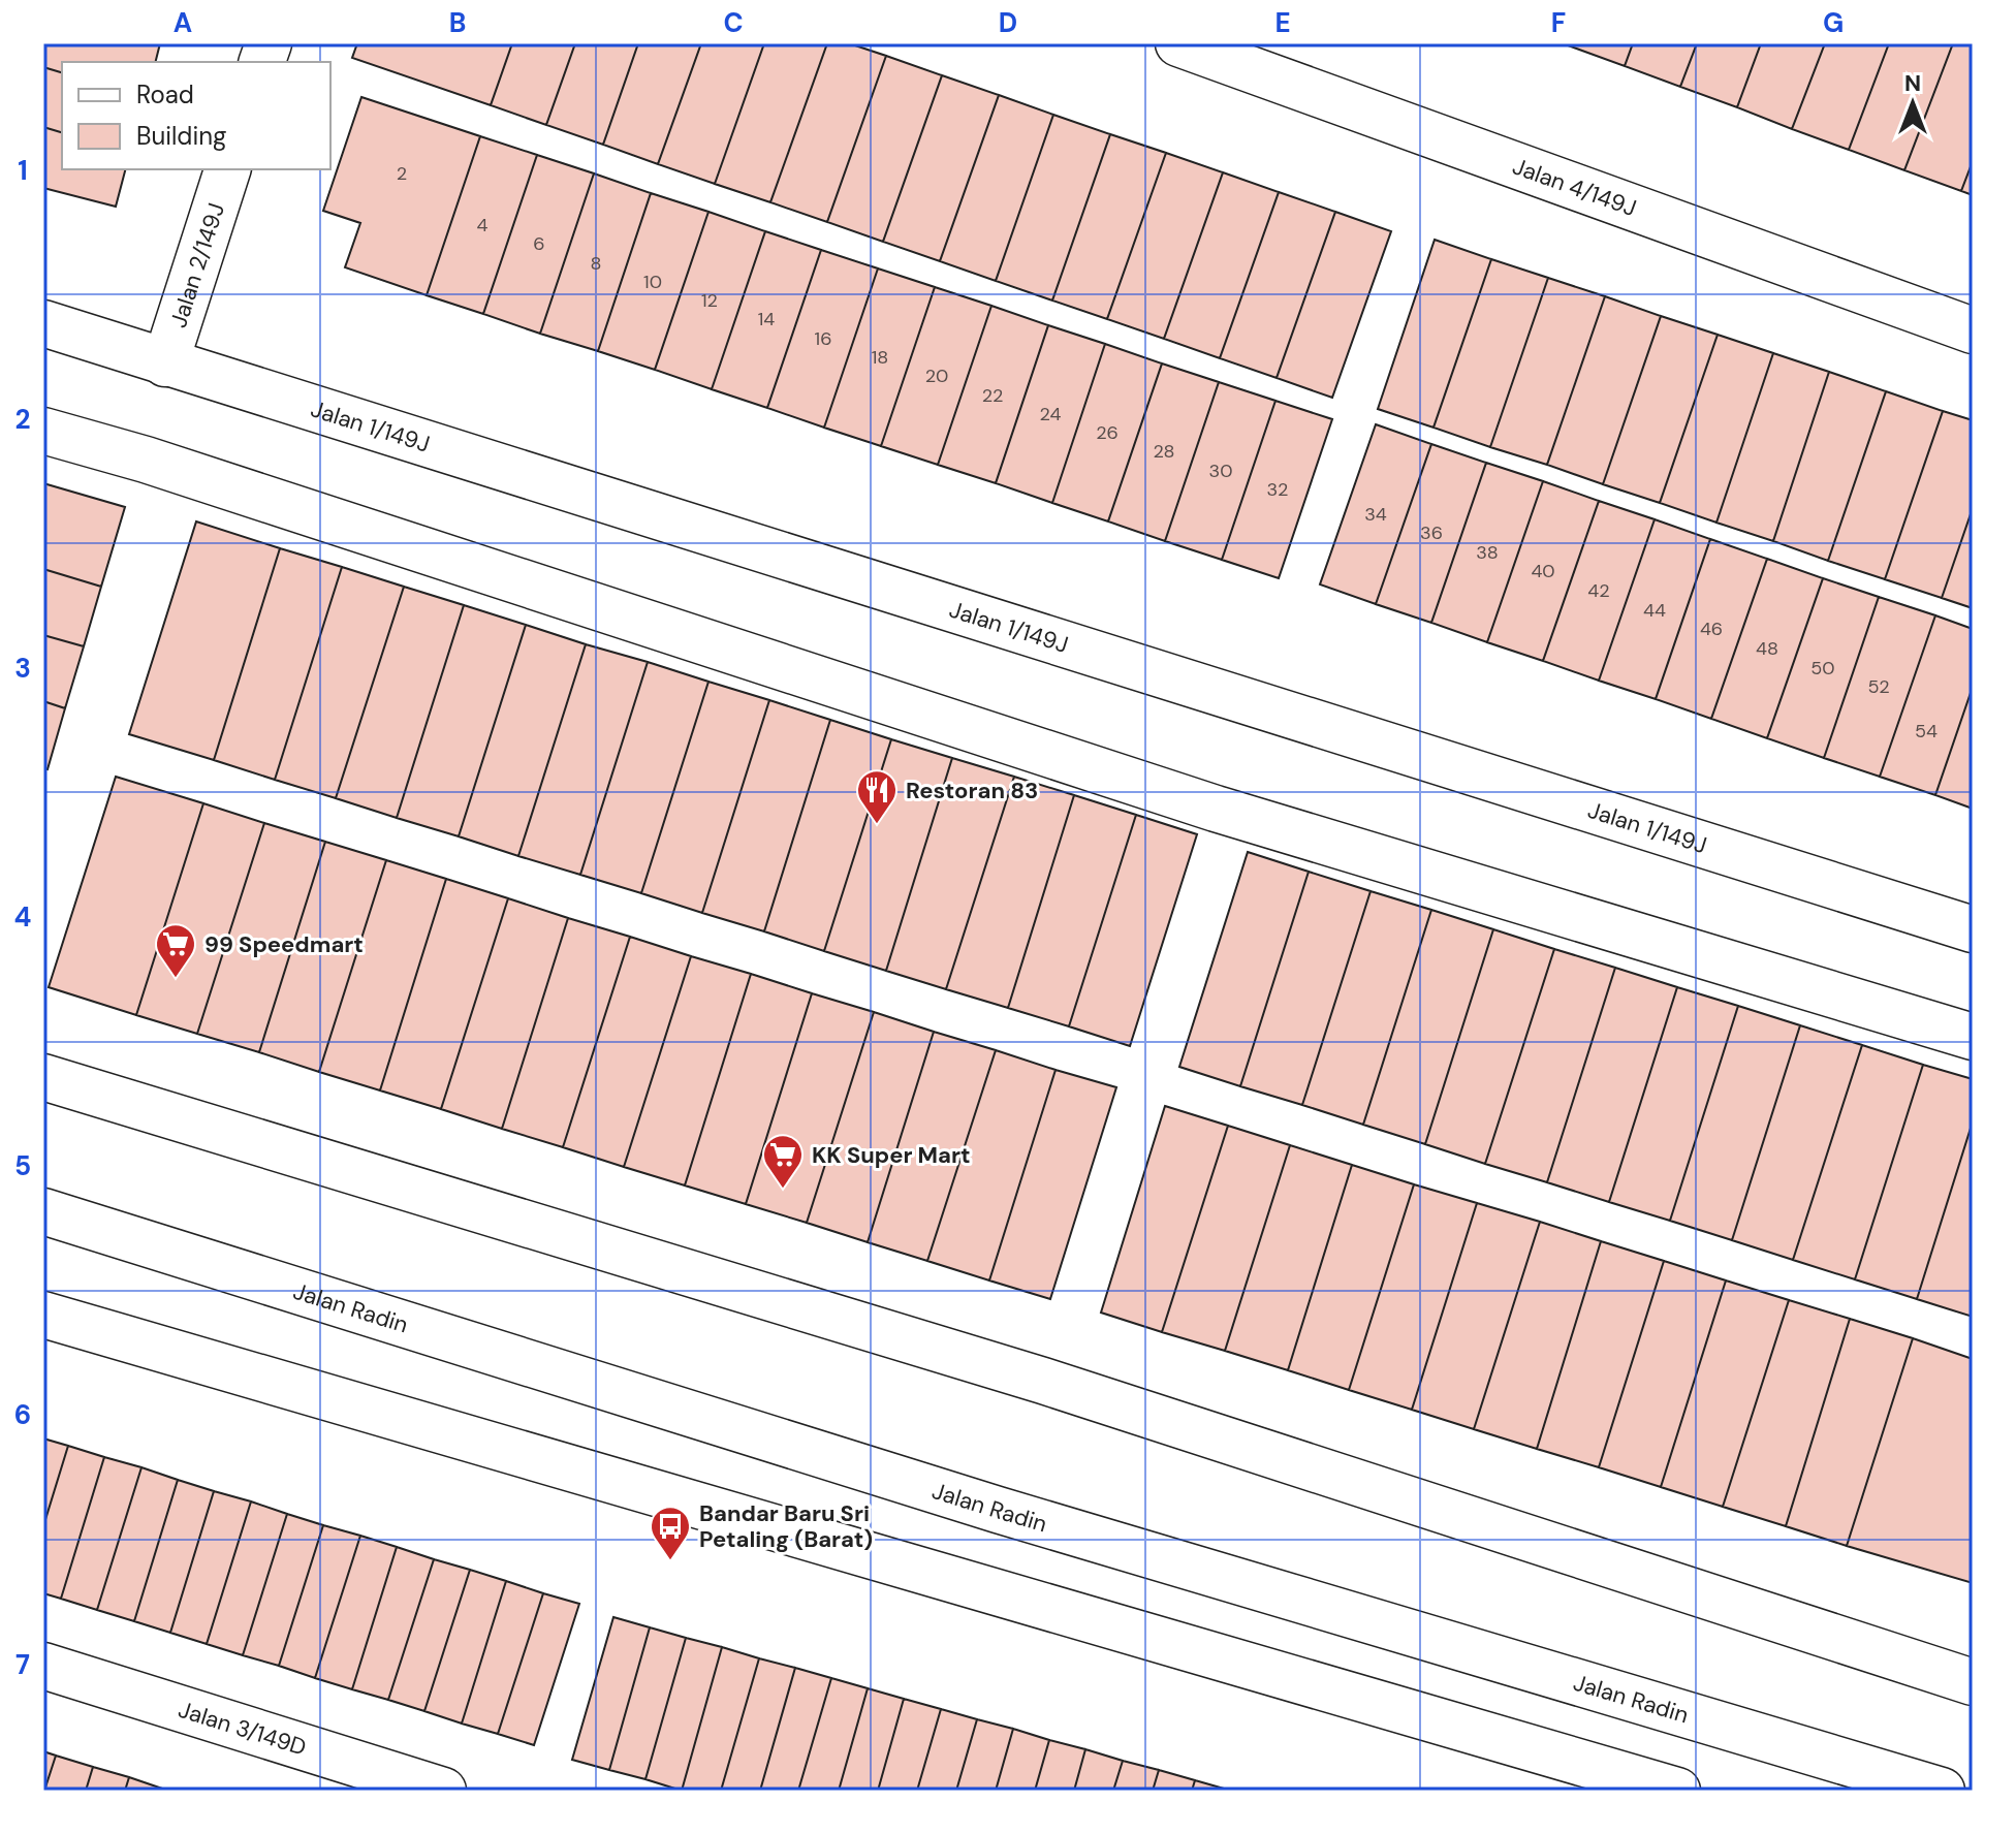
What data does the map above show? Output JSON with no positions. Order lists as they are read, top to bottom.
{
  "streets": {
    "street": [
      "Jalan 4/149J",
      "Jalan 2/149J",
      "Jalan 1/149J",
      "Jalan Radin",
      "Jalan 3/149D"
    ]
  },
  "crossings": [
    ["Jalan 2/149J", "Jalan 1/149J"]
  ],
  "places": {
    "restaurant": ["Restoran 83"],
    "supermarket": ["99 Speedmart", "KK Super Mart"],
    "bus stop": ["Bandar Baru Sri Petaling (Barat)"]
  },
  "house_numbers": [
    "2",
    "4",
    "6",
    "8",
    "10",
    "12",
    "14",
    "16",
    "18",
    "20",
    "22",
    "24",
    "26",
    "28",
    "30",
    "32",
    "34",
    "36",
    "38",
    "40",
    "42",
    "44",
    "46",
    "48",
    "50",
    "52",
    "54"
  ],
  "legend": ["Road", "Building"],
  "north": "top",
  "grid": {
    "columns": [
      "A",
      "B",
      "C",
      "D",
      "E",
      "F",
      "G"
    ],
    "rows": [
      "1",
      "2",
      "3",
      "4",
      "5",
      "6",
      "7"
    ]
  }
}
